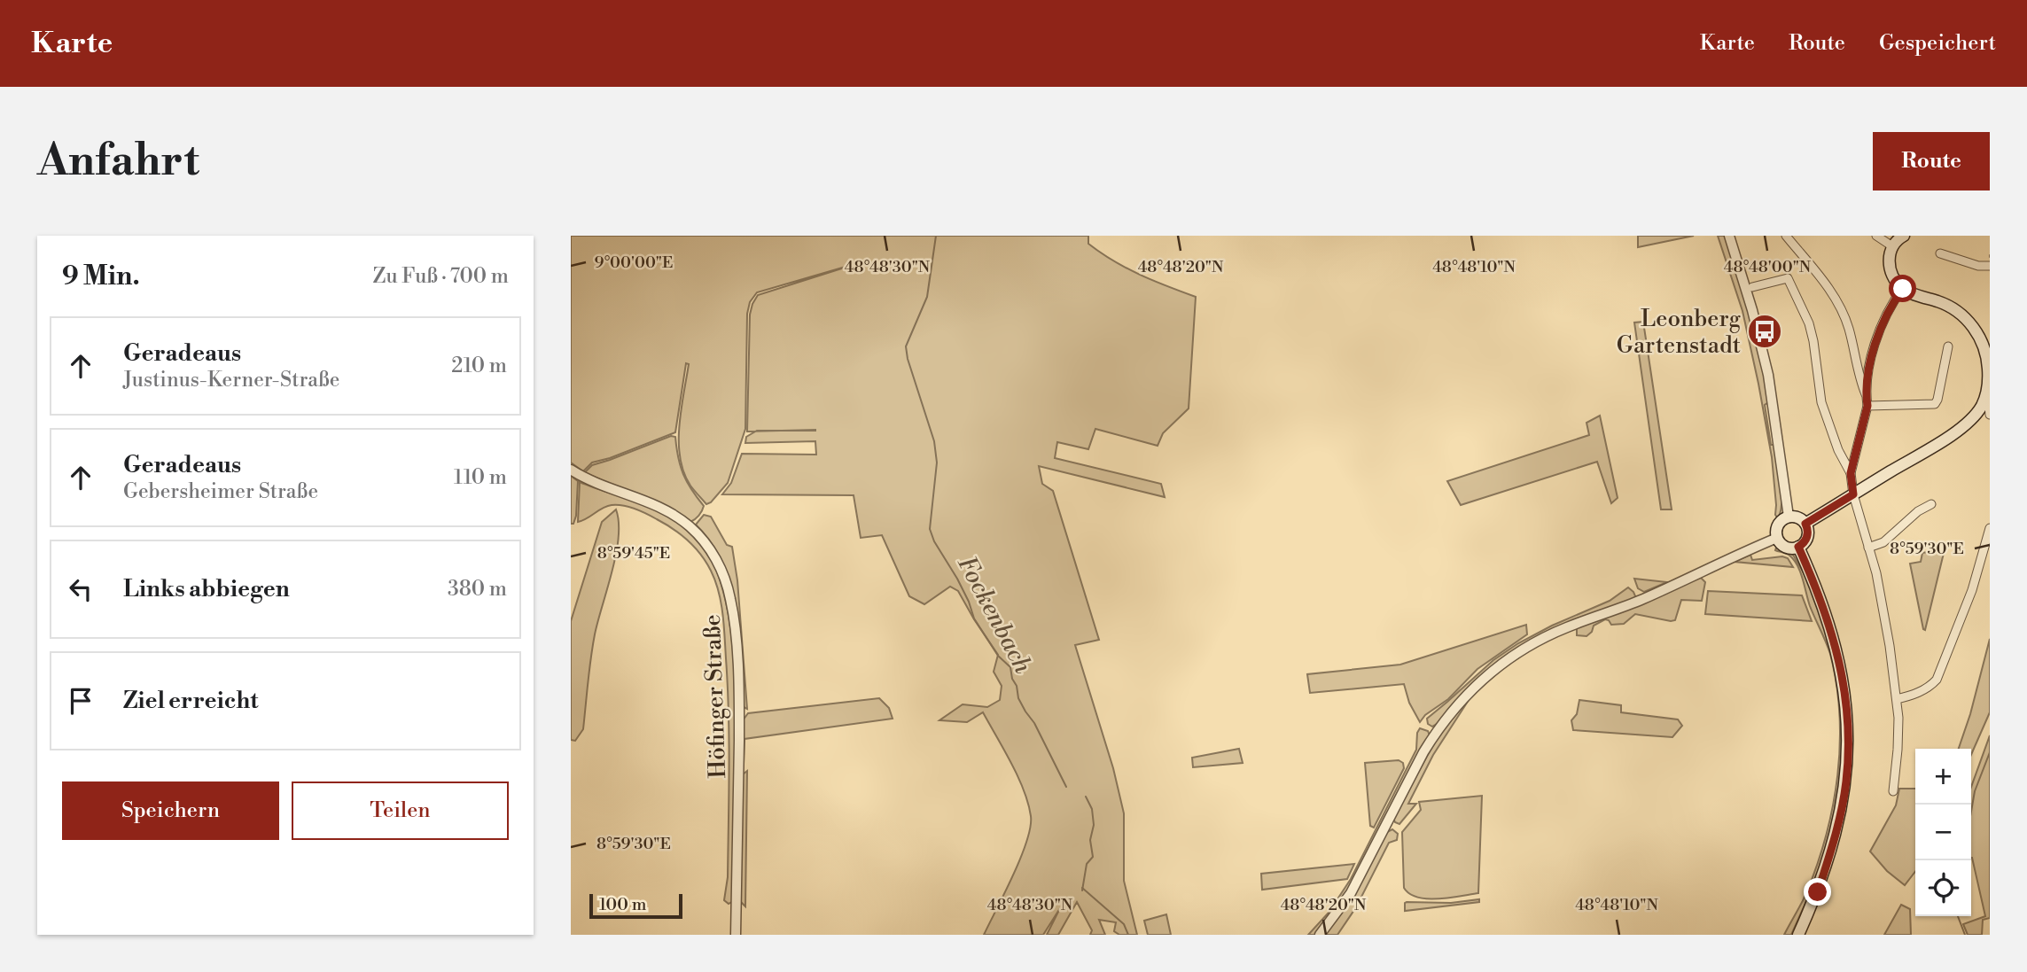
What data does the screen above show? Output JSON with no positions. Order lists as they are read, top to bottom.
{
  "streets": {
    "street": ["Höfinger Straße"]
  },
  "water": ["Fockenbach"],
  "places": {
    "bus stop": ["Leonberg Gartenstadt"]
  },
  "scale_bar": "100 m",
  "page": {
    "header": "Karte",
    "nav": ["Karte", "Route", "Gespeichert"],
    "buttons": [
      "Route",
      ["Speichern", "Teilen"]
    ],
    "title": "Anfahrt",
    "heading": ["9 Min.", "Zu Fuß · 700 m"],
    "list": [
      ["Geradeaus", "Justinus-Kerner-Straße", "210 m"],
      ["Geradeaus", "Gebersheimer Straße", "110 m"],
      ["Links abbiegen", "380 m"],
      "Ziel erreicht"
    ],
    "map_buttons": ["+", "−"],
    "scale": "100 m"
  },
  "coordinates": [
    "9°00'00\"E",
    "48°48'30\"N",
    "48°48'20\"N",
    "48°48'10\"N",
    "48°48'00\"N",
    "8°59'30\"E",
    "8°59'45\"E"
  ]
}
